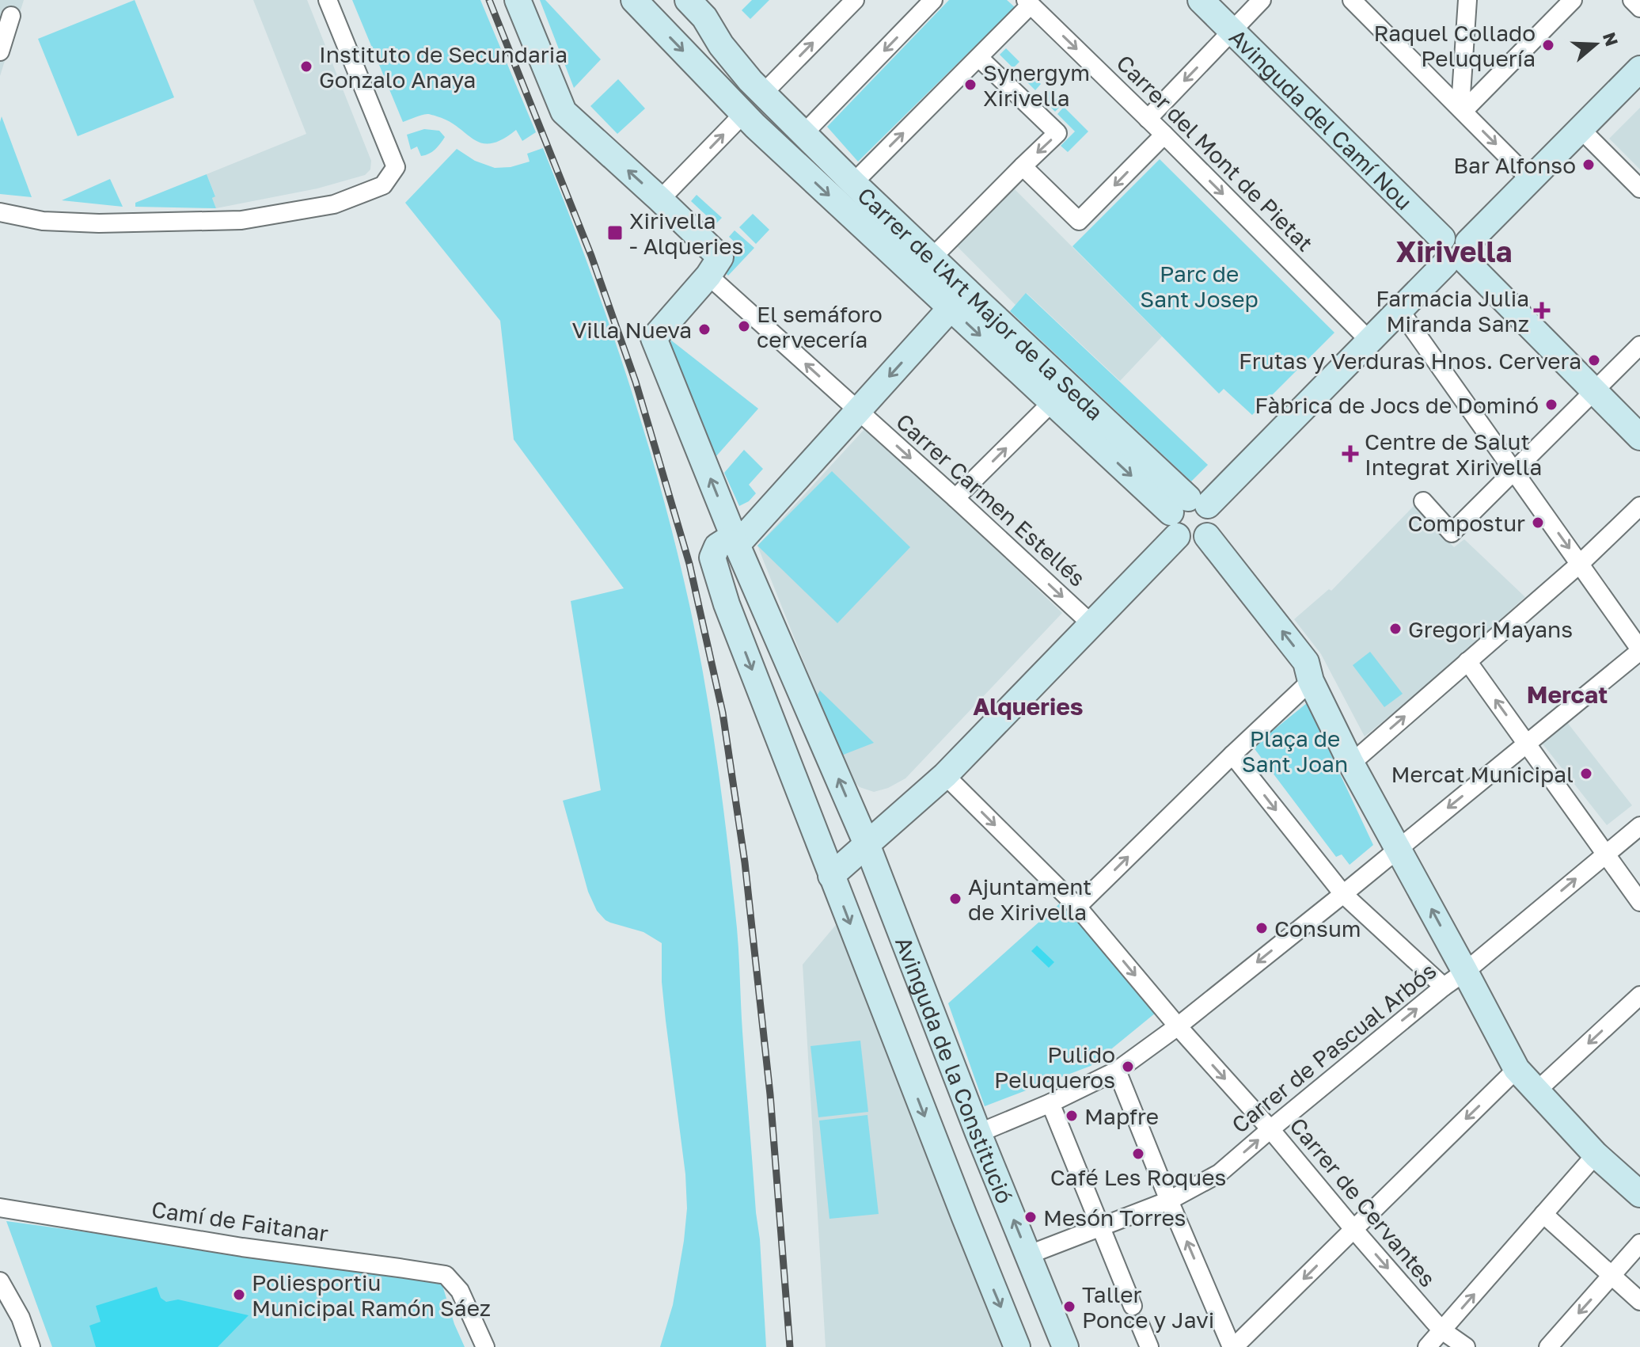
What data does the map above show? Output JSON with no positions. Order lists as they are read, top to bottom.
{
  "streets": {
    "street": [
      "Avinguda del Camí Nou",
      "Carrer del Mont de Pietat",
      "Carrer de l'Art Major de la Seda",
      "Carrer Carmen Estellés",
      "Carrer de Pascual Arbós",
      "Avinguda de la Constitució",
      "Carrer de Cervantes",
      "Camí de Faitanar"
    ]
  },
  "crossings": [
    ["Carrer Carmen Estellés", "Avinguda de la Constitució"],
    ["Carrer de Pascual Arbós", "Avinguda de la Constitució"],
    ["Carrer de Pascual Arbós", "Carrer de Cervantes"]
  ],
  "one_way": ["Carrer del Mont de Pietat"],
  "districts": ["Xirivella", "Mercat", "Alqueries"],
  "parks": ["Parc de Sant Josep", "Plaça de Sant Joan"],
  "places": {
    "other": [
      "Raquel Collado Peluquería",
      "Instituto de Secundaria Gonzalo Anaya",
      "Synergym Xirivella",
      "Bar Alfonso",
      "El semáforo cervecería",
      "Villa Nueva",
      "Frutas y Verduras Hnos. Cervera",
      "Fàbrica de Jocs de Dominó",
      "Compostur",
      "Gregori Mayans",
      "Mercat Municipal",
      "Ajuntament de Xirivella",
      "Consum",
      "Pulido Peluqueros",
      "Mapfre",
      "Café Les Roques",
      "Mesón Torres",
      "Poliesportiu Municipal Ramón Sáez",
      "Taller Ponce y Javi"
    ],
    "transit": ["Xirivella - Alqueries"],
    "health": ["Farmacia Julia Miranda Sanz", "Centre de Salut Integrat Xirivella"]
  },
  "north": "right"
}
